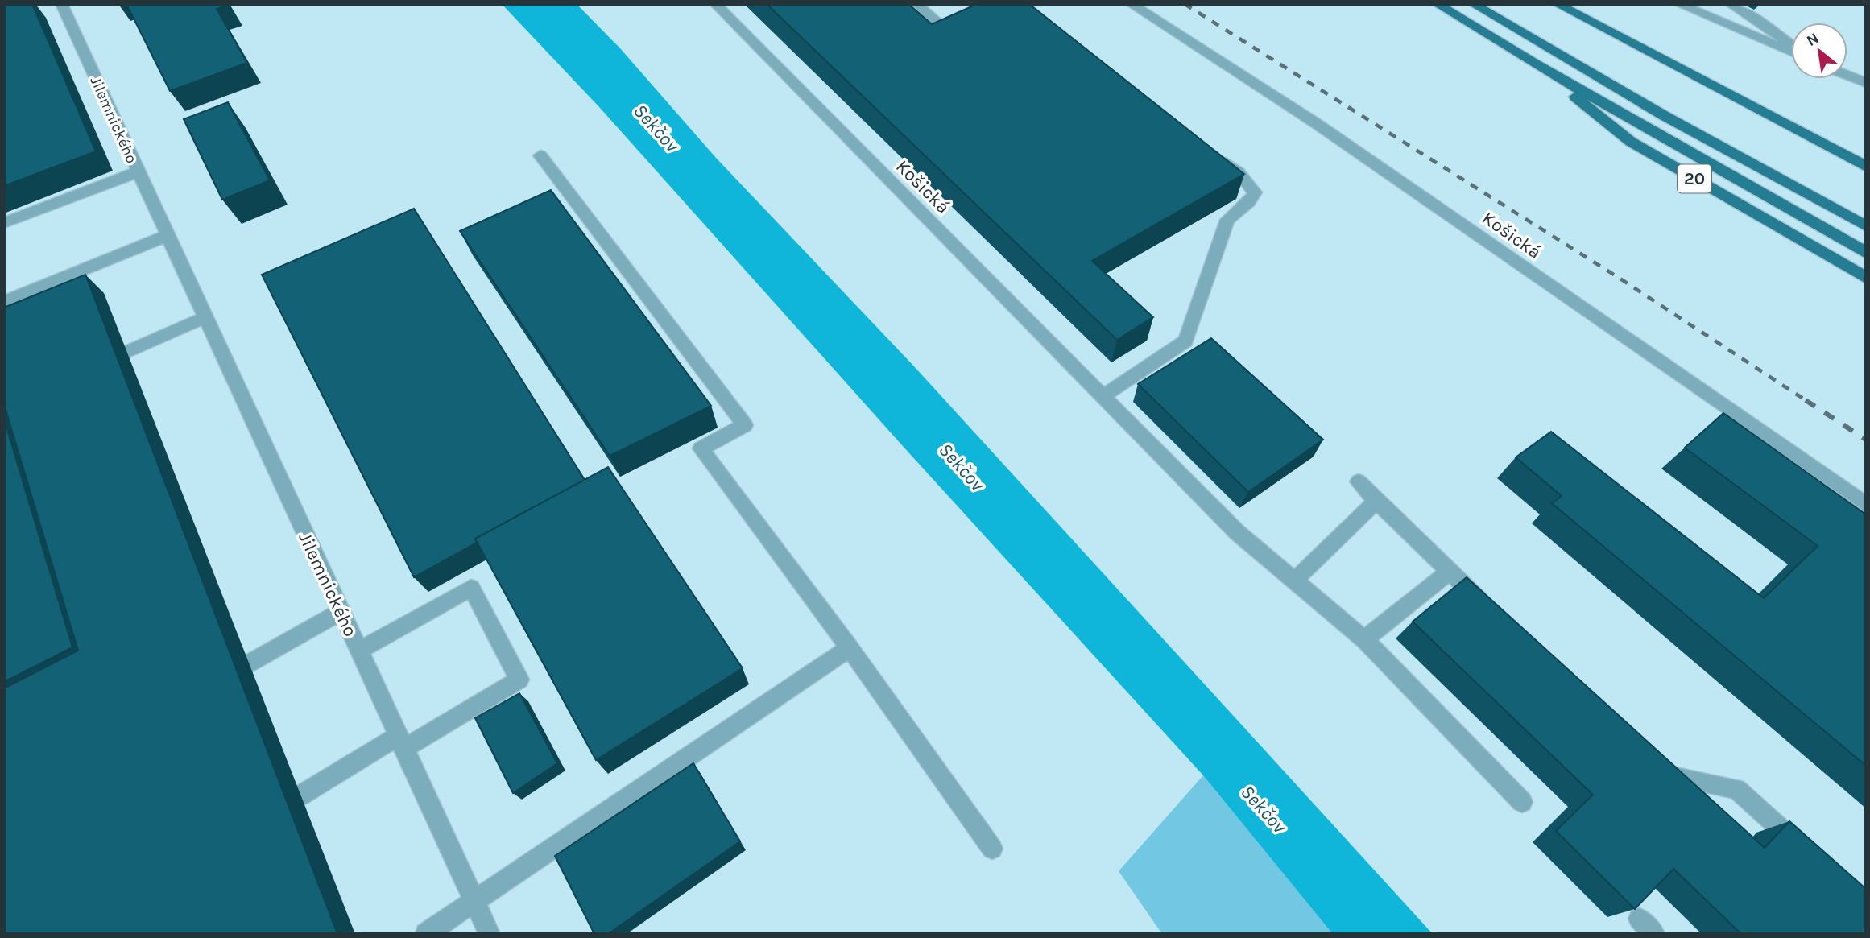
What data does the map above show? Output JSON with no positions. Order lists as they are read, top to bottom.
{
  "streets": {
    "main road": ["20"],
    "street": ["Jilemnického", "Košická"]
  },
  "water": ["Sekčov"],
  "north": "top left"
}
